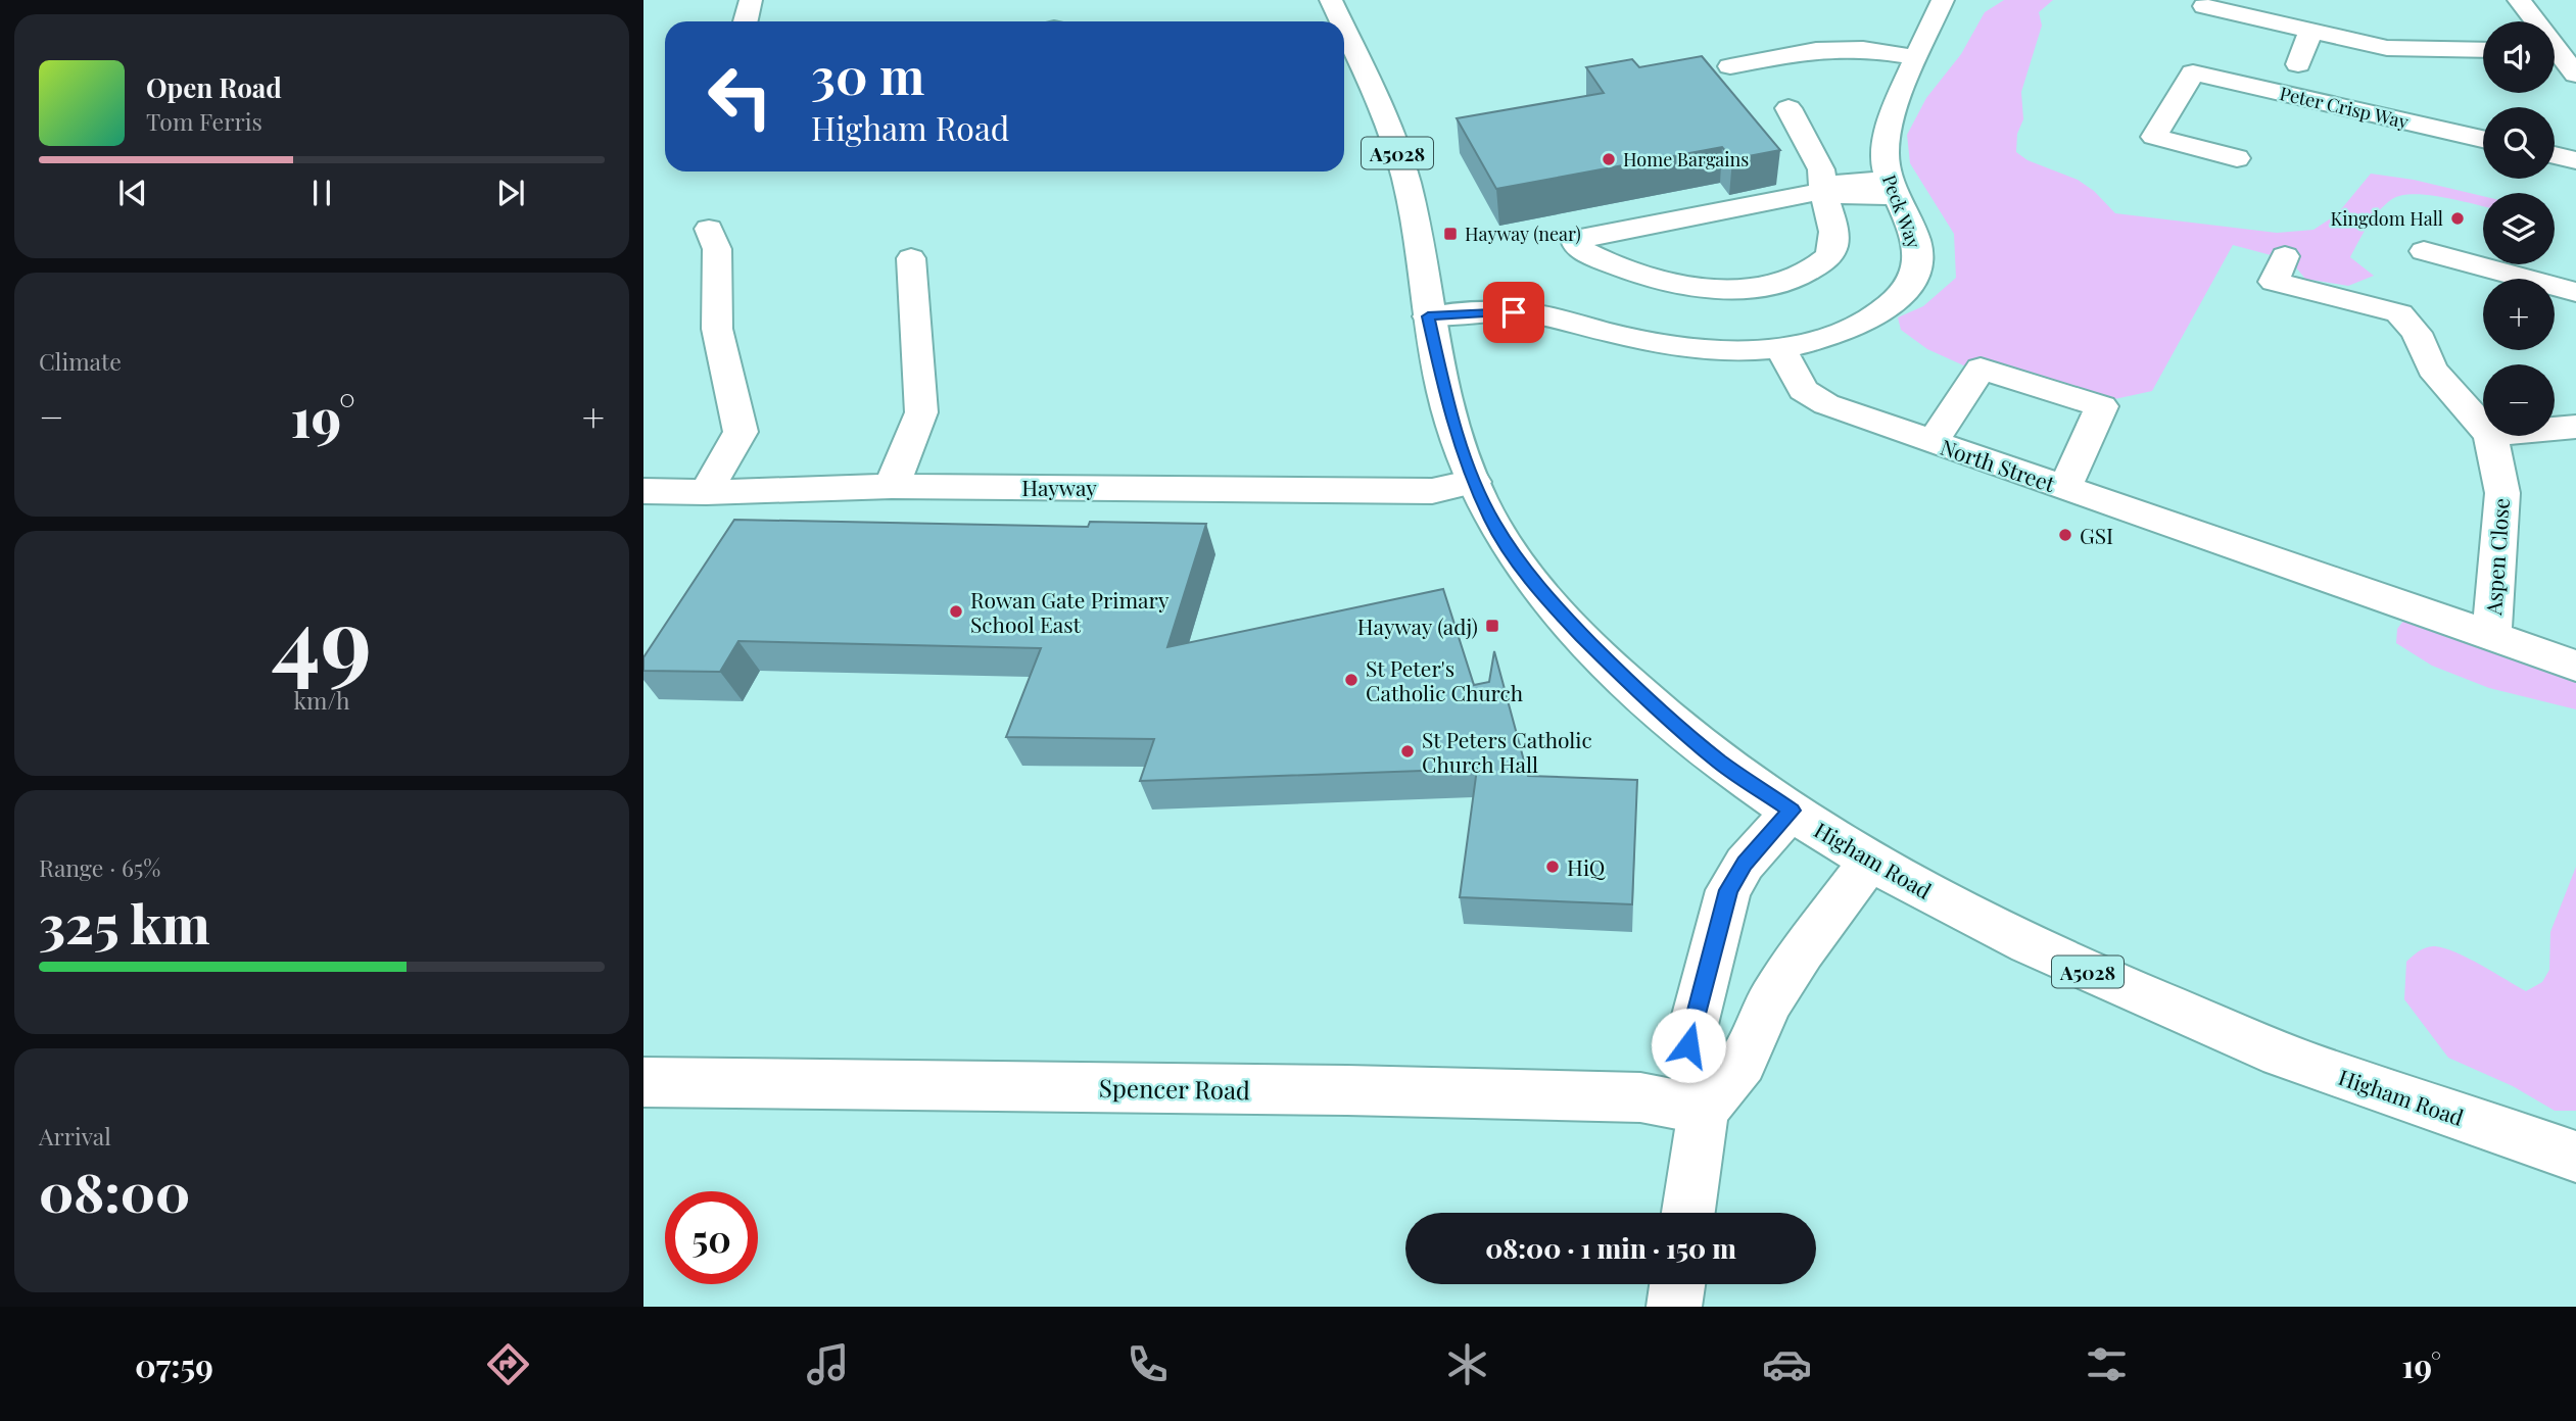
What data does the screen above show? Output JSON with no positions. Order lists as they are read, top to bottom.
{
  "streets": {
    "street": [
      "Peter Crisp Way",
      "A5028",
      "Peck Way",
      "North Street",
      "Hayway",
      "Aspen Close",
      "Higham Road",
      "Spencer Road"
    ]
  },
  "crossings": [
    ["Peck Way", "North Street"],
    ["North Street", "Aspen Close"],
    ["Hayway", "Higham Road"]
  ],
  "places": {
    "other": [
      "Home Bargains",
      "Kingdom Hall",
      "GSI",
      "Rowan Gate Primary School East",
      "St Peter's Catholic Church",
      "St Peters Catholic Church Hall",
      "HiQ"
    ],
    "transit": ["Hayway (near)", "Hayway (adj)"]
  },
  "page": {
    "map_buttons": ["+", "−"],
    "turn": ["30 m", "Higham Road"],
    "song": ["Open Road", "Tom Ferris"],
    "tile": [
      "Climate",
      ["49", "km/h"],
      ["Range · 65%", "325 km"],
      ["Arrival", "08:00"]
    ],
    "heat": ["−", "19°", "+"],
    "limit": "50",
    "trip": "08:00 · 1 min · 150 m",
    "tabs": ["07:59", "19°"]
  }
}
